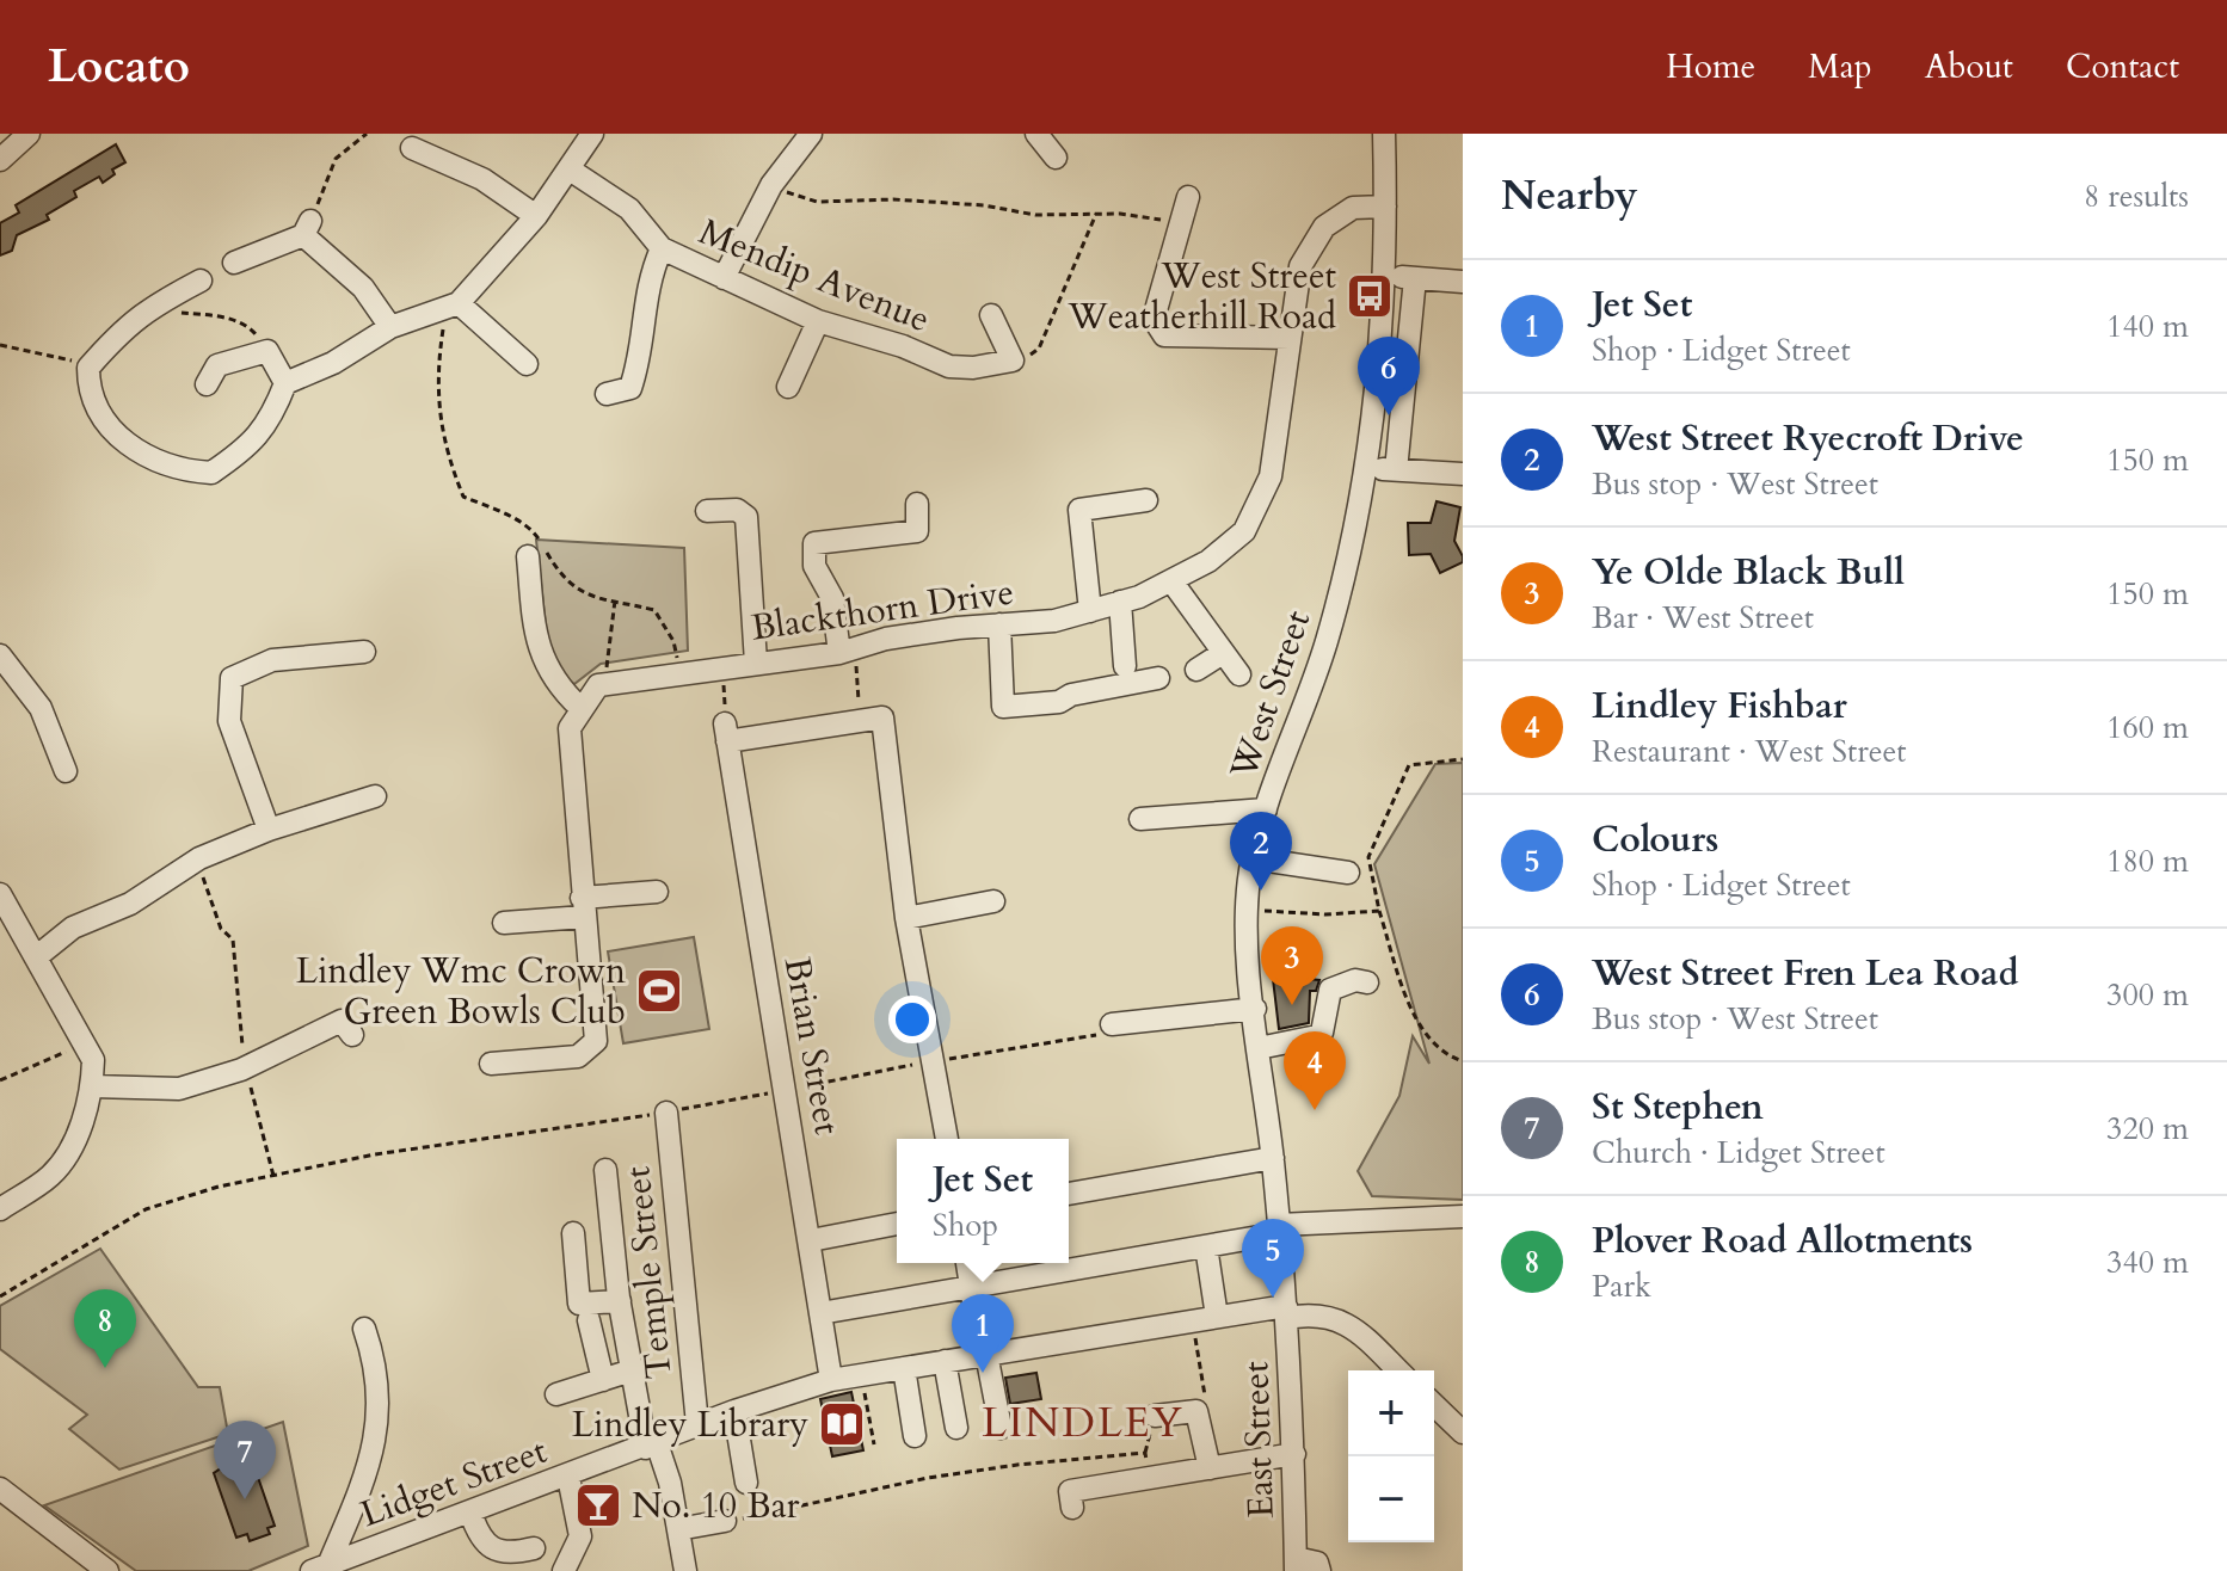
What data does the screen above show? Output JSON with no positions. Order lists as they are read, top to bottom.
{
  "streets": {
    "street": [
      "Mendip Avenue",
      "Blackthorn Drive",
      "West Street",
      "Brian Street",
      "Temple Street",
      "East Street",
      "Lidget Street"
    ]
  },
  "crossings": [
    ["Blackthorn Drive", "West Street"],
    ["West Street", "East Street"],
    ["West Street", "Lidget Street"],
    ["Brian Street", "Lidget Street"],
    ["Temple Street", "Lidget Street"],
    ["East Street", "Lidget Street"]
  ],
  "districts": ["LINDLEY"],
  "places": {
    "bus stop": ["West Street Weatherhill Road"],
    "sports": ["Lindley Wmc Crown Green Bowls Club"],
    "library": ["Lindley Library"],
    "bar": ["No. 10 Bar"]
  },
  "page": {
    "header": "Locato",
    "nav": [
      "Home",
      "Map",
      "About",
      "Contact"
    ],
    "heading": ["Nearby", "8 results"],
    "list": [
      {
        "mark": "1",
        "name": "Jet Set",
        "note": "Shop · Lidget Street",
        "value": "140 m"
      },
      {
        "mark": "2",
        "name": "West Street Ryecroft Drive",
        "note": "Bus stop · West Street",
        "value": "150 m"
      },
      {
        "mark": "3",
        "name": "Ye Olde Black Bull",
        "note": "Bar · West Street",
        "value": "150 m"
      },
      {
        "mark": "4",
        "name": "Lindley Fishbar",
        "note": "Restaurant · West Street",
        "value": "160 m"
      },
      {
        "mark": "5",
        "name": "Colours",
        "note": "Shop · Lidget Street",
        "value": "180 m"
      },
      {
        "mark": "6",
        "name": "West Street Fren Lea Road",
        "note": "Bus stop · West Street",
        "value": "300 m"
      },
      {
        "mark": "7",
        "name": "St Stephen",
        "note": "Church · Lidget Street",
        "value": "320 m"
      },
      {
        "mark": "8",
        "name": "Plover Road Allotments",
        "note": "Park",
        "value": "340 m"
      }
    ],
    "pins": [
      "6",
      "2",
      "3",
      "4",
      "5",
      "8",
      "1",
      "7"
    ],
    "popup": ["Jet Set", "Shop"],
    "map_buttons": ["+", "−"]
  }
}
